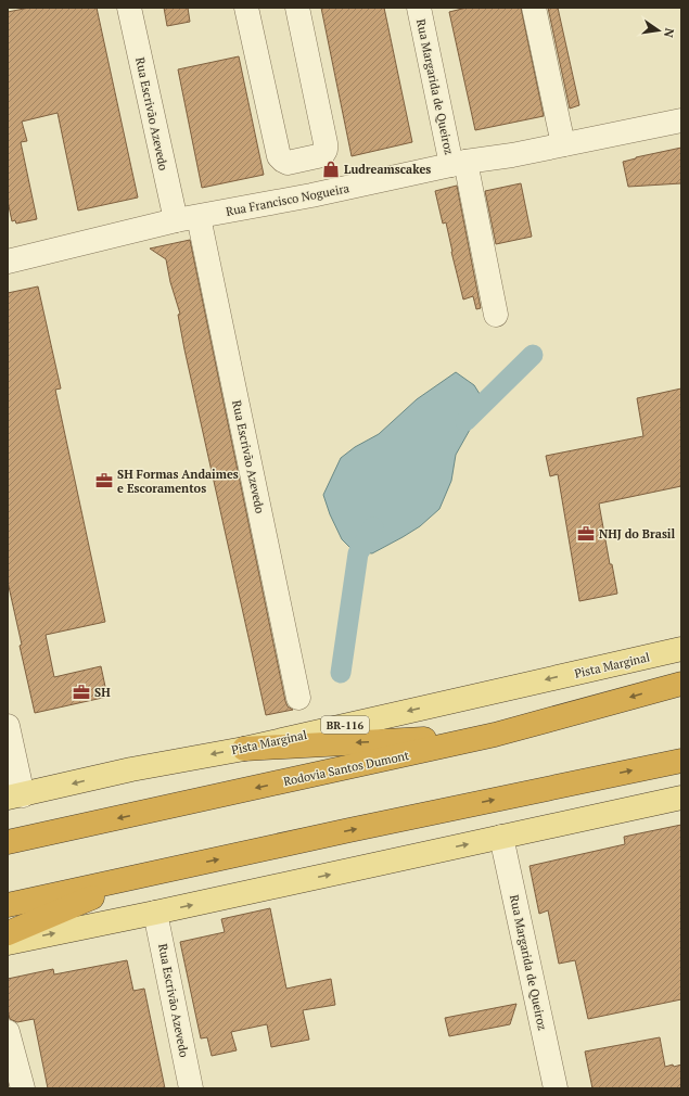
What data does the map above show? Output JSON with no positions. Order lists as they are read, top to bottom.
{
  "streets": {
    "highway": ["Rodovia Santos Dumont"],
    "main road": ["Pista Marginal", "BR-116"],
    "street": ["Rua Margarida de Queiroz", "Rua Escrivão Azevedo", "Rua Francisco Nogueira"]
  },
  "crossings": [
    ["Rua Margarida de Queiroz", "Rua Francisco Nogueira"],
    ["Rua Escrivão Azevedo", "Rua Francisco Nogueira"]
  ],
  "places": {
    "shop": ["Ludreamscakes"],
    "office": ["SH Formas Andaimes e Escoramentos", "NHJ do Brasil", "SH"]
  },
  "north": "right"
}
